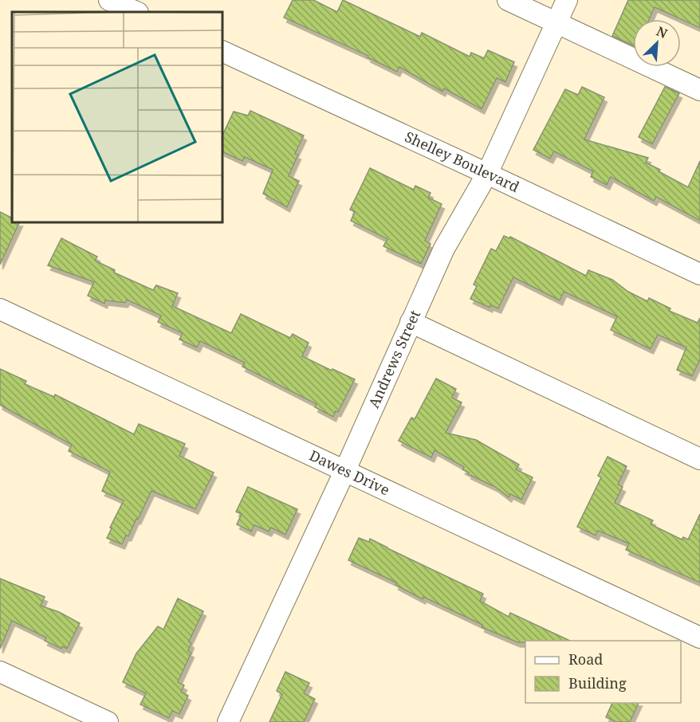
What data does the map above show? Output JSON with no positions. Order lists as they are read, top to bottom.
{
  "streets": {
    "street": ["Shelley Boulevard", "Andrews Street", "Dawes Drive"]
  },
  "crossings": [
    ["Shelley Boulevard", "Andrews Street"],
    ["Andrews Street", "Dawes Drive"]
  ],
  "legend": ["Road", "Building"],
  "north": "top right"
}
